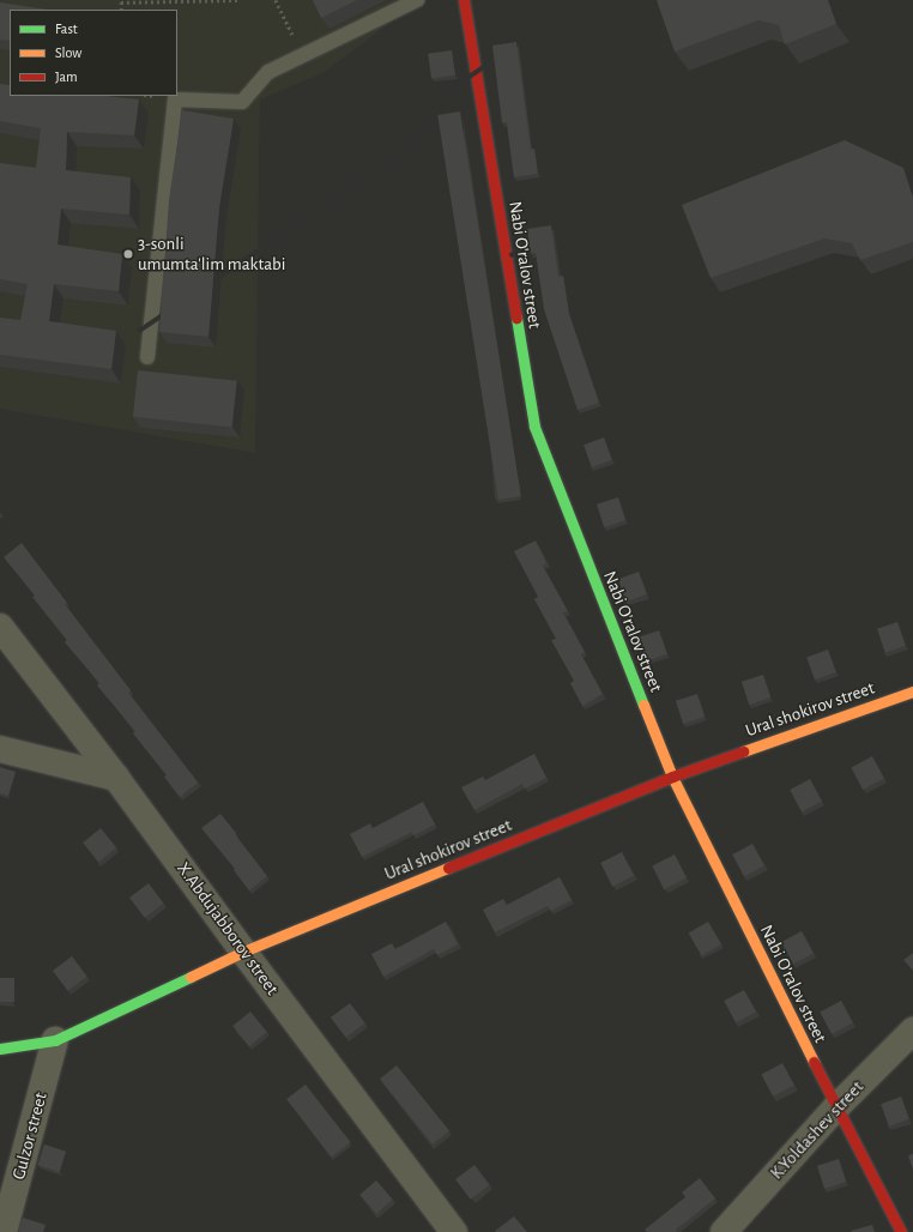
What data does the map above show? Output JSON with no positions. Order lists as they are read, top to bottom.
{
  "streets": {
    "street": [
      "Nabi O'ralov street",
      "Ural shokirov street",
      "X.Abdujabborov street",
      "K.Yoldashev street",
      "Gulzor street"
    ]
  },
  "crossings": [
    ["Nabi O'ralov street", "Ural shokirov street"],
    ["Nabi O'ralov street", "K.Yoldashev street"],
    ["Ural shokirov street", "X.Abdujabborov street"],
    ["Ural shokirov street", "Gulzor street"]
  ],
  "places": ["3-sonli umumta'lim maktabi"],
  "legend": ["Fast", "Slow", "Jam"]
}
